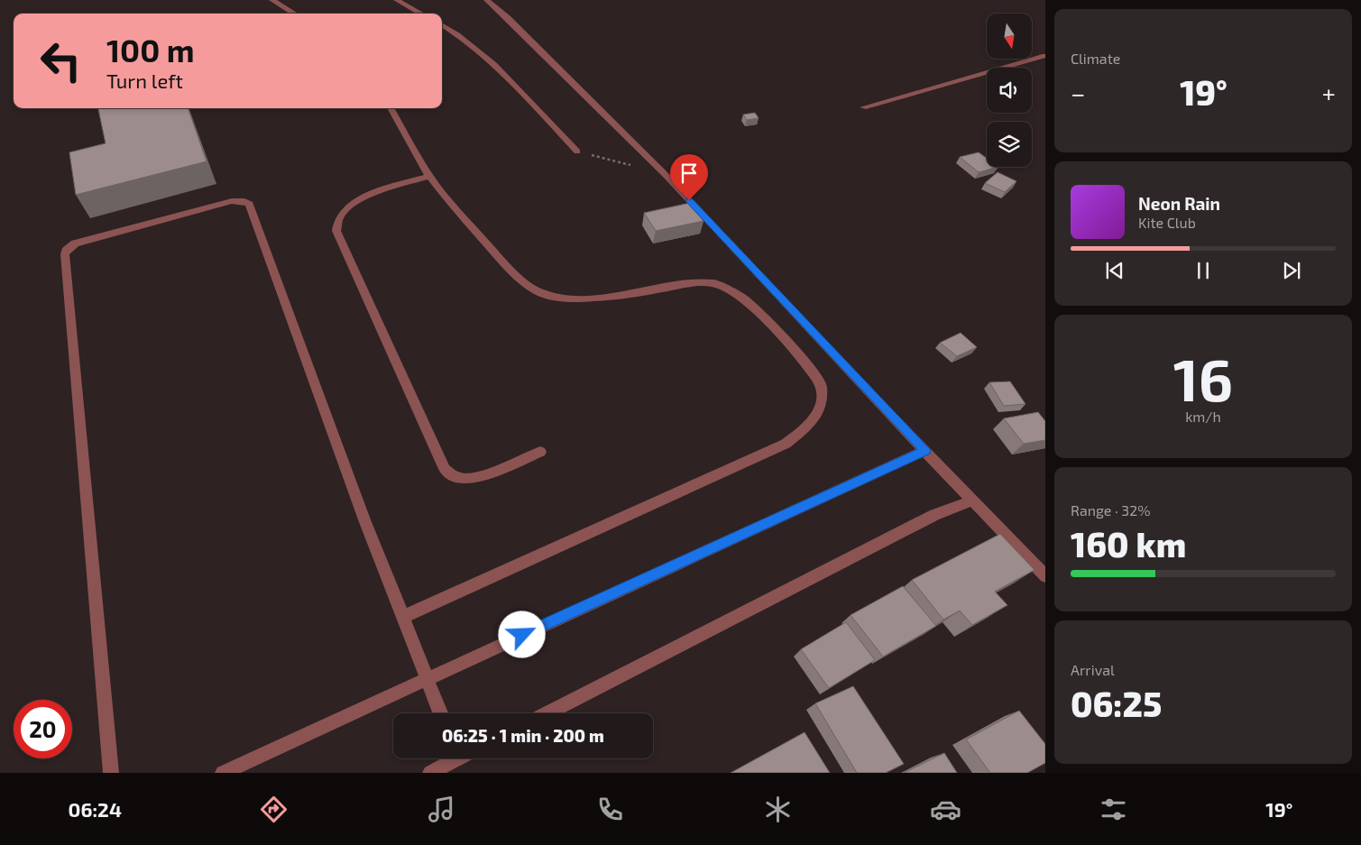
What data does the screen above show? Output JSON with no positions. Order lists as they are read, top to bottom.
{
  "north": "bottom",
  "page": {
    "tile": [
      "Climate",
      ["16", "km/h"],
      ["Range · 32%", "160 km"],
      ["Arrival", "06:25"]
    ],
    "turn": ["100 m", "Turn left"],
    "heat": ["−", "19°", "+"],
    "song": ["Neon Rain", "Kite Club"],
    "limit": "20",
    "trip": "06:25 · 1 min · 200 m",
    "tabs": ["06:24", "19°"]
  }
}
